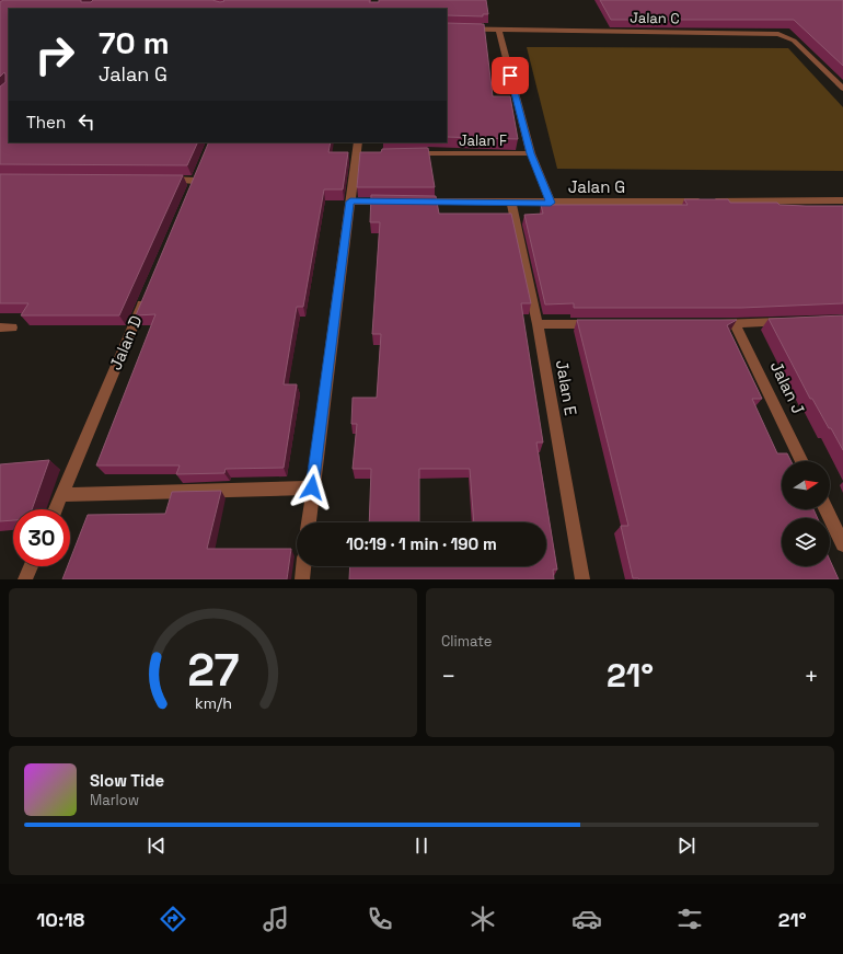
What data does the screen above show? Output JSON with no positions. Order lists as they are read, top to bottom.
{
  "streets": {
    "street": [
      "Jalan C",
      "Jalan F",
      "Jalan G",
      "Jalan D",
      "Jalan E",
      "Jalan J"
    ]
  },
  "crossings": [
    ["Jalan C", "Jalan F"],
    ["Jalan F", "Jalan G"],
    ["Jalan G", "Jalan E"]
  ],
  "north": "right",
  "page": {
    "turn": ["70 m", "Jalan G"],
    "then": "Then",
    "limit": "30",
    "trip": "10:19 · 1 min · 190 m",
    "tile": "Climate",
    "heat": ["−", "21°", "+"],
    "song": ["Slow Tide", "Marlow"],
    "tabs": ["10:18", "21°"],
    "gauge": ["27", "km/h"]
  }
}
